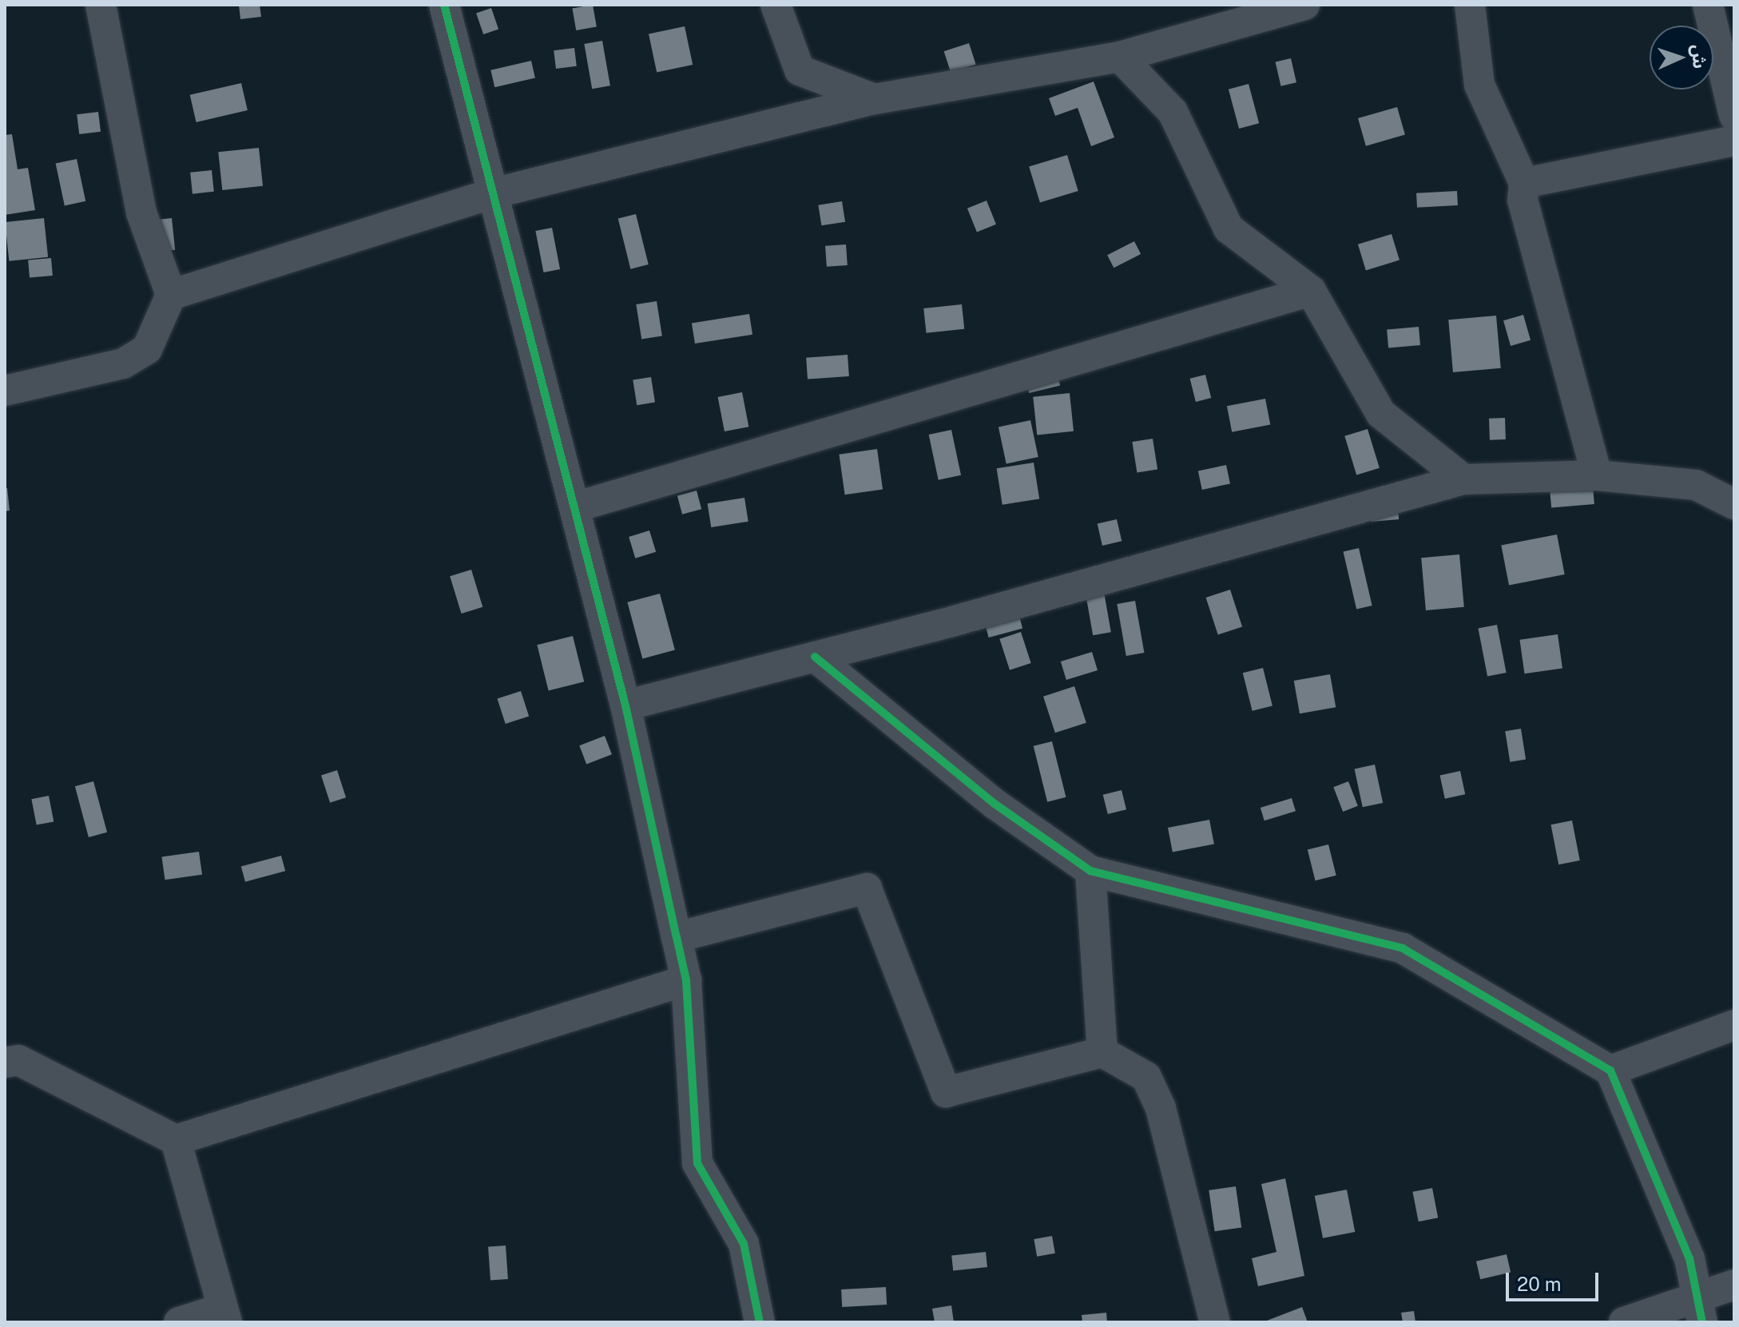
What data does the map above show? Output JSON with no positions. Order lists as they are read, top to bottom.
{
  "scale_bar": "20 m",
  "north": "right"
}
